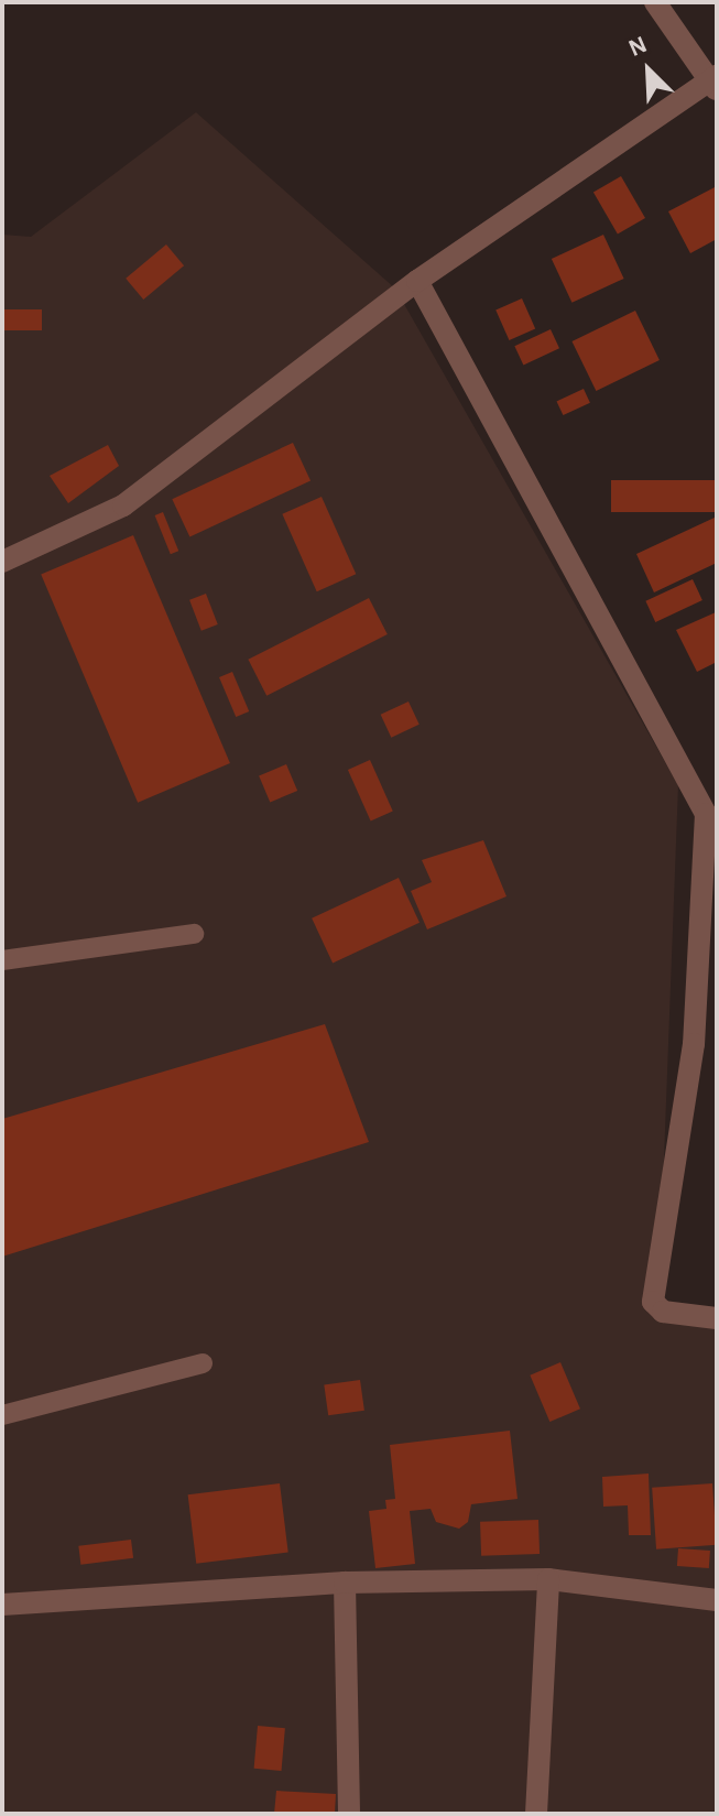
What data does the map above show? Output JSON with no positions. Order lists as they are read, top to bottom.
{
  "north": "top left"
}
